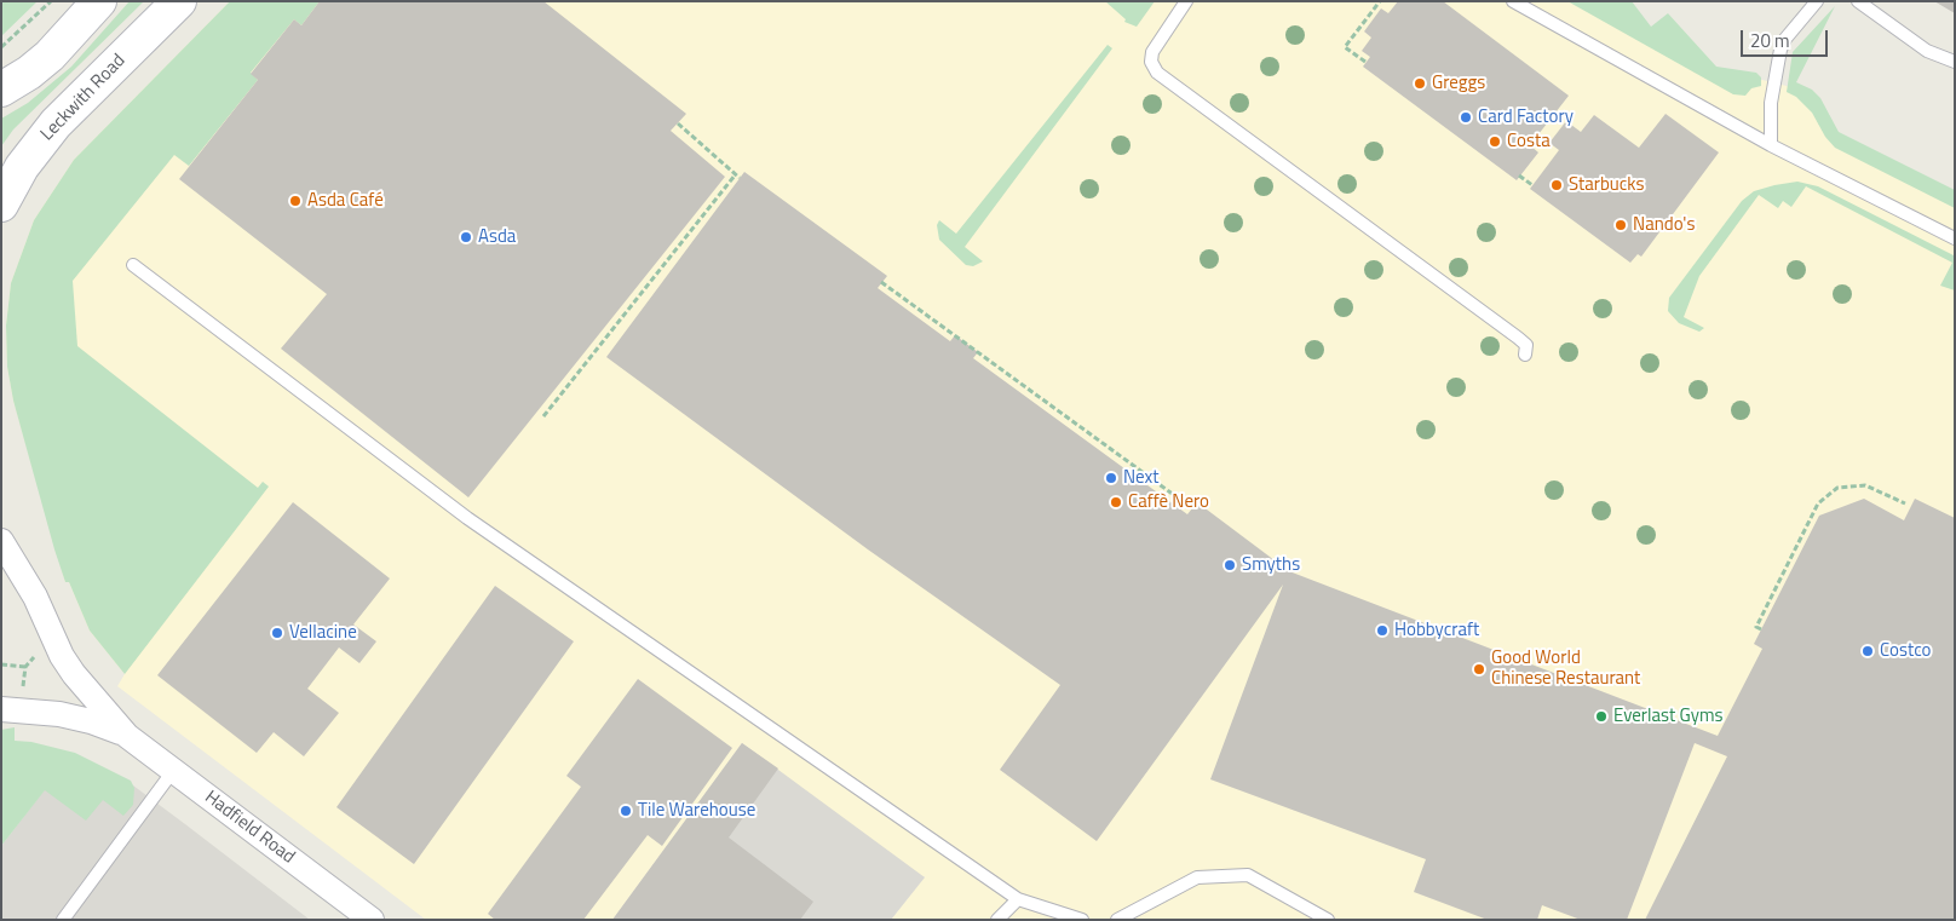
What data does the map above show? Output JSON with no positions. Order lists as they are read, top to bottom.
{
  "streets": {
    "main road": ["Leckwith Road"],
    "street": ["Hadfield Road"]
  },
  "places": [
    "Greggs",
    "Card Factory",
    "Costa",
    "Starbucks",
    "Asda Café",
    "Nando's",
    "Asda",
    "Next",
    "Caffè Nero",
    "Smyths",
    "Hobbycraft",
    "Vellacine",
    "Costco",
    "Good World Chinese Restaurant",
    "Everlast Gyms",
    "Tile Warehouse"
  ],
  "scale_bar": "20 m"
}
